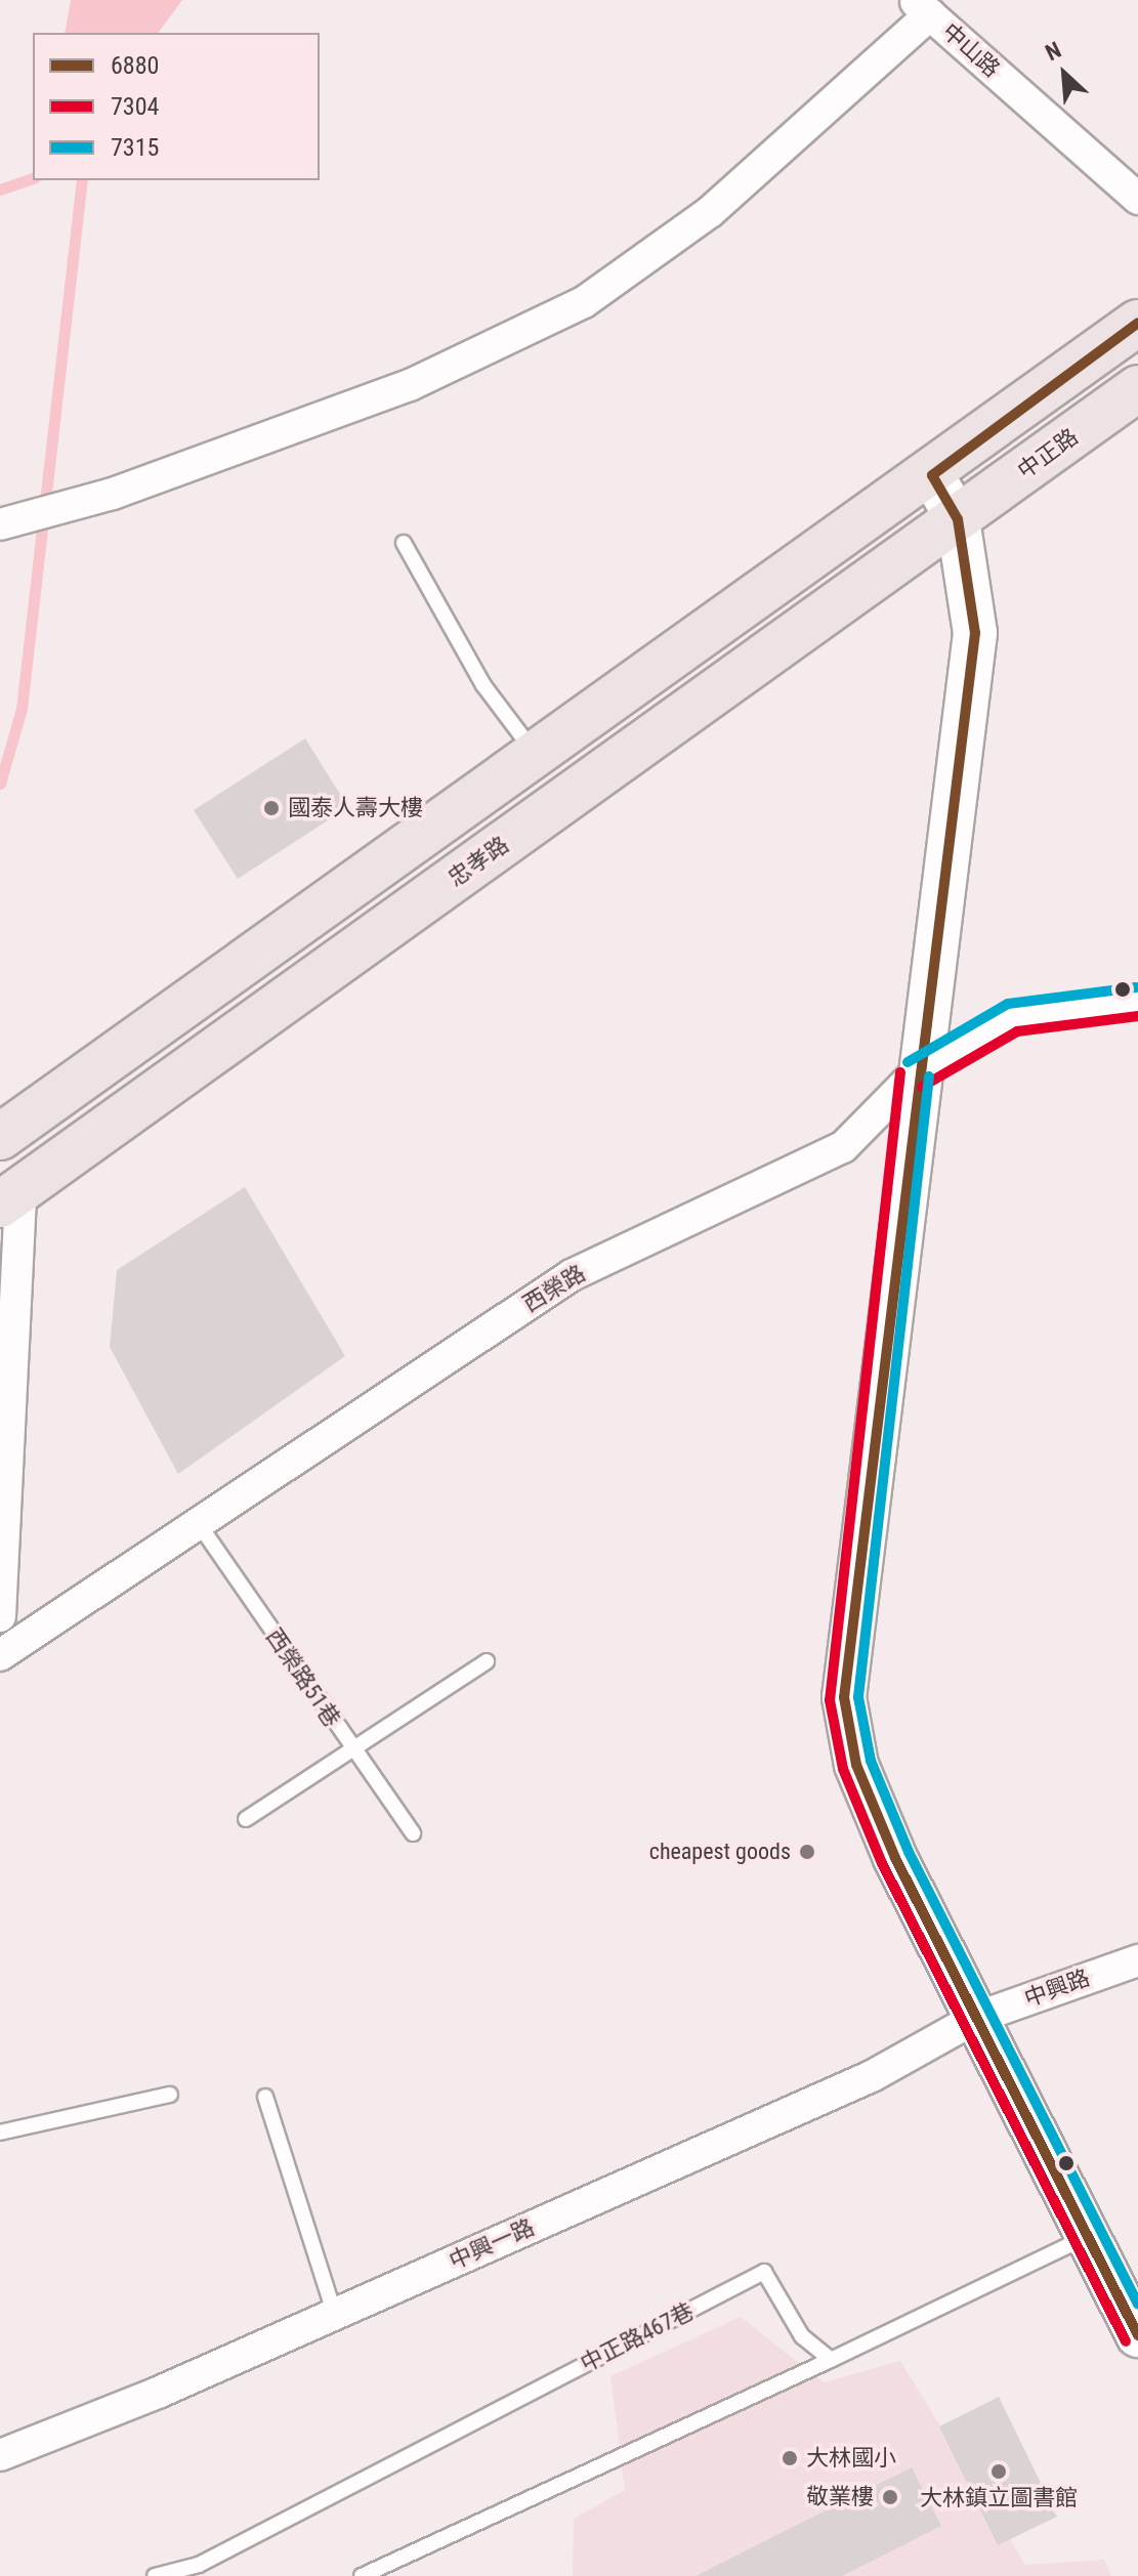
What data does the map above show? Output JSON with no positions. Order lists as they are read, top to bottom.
{
  "streets": {
    "main road": ["中正路", "忠孝路"],
    "street": [
      "中山路",
      "西榮路",
      "中興路",
      "中興一路"
    ],
    "lane": ["西榮路51巷", "中正路467巷"]
  },
  "crossings": [
    ["中正路", "忠孝路"],
    ["西榮路", "西榮路51巷"],
    ["中興路", "中興一路"]
  ],
  "places": [
    "國泰人壽大樓",
    "cheapest goods",
    "大林國小",
    "大林鎮立圖書館",
    "敬業樓"
  ],
  "lines": ["transit line 6880", "transit line 7315", "transit line 7304"],
  "legend": ["6880", "7304", "7315"],
  "north": "top left"
}
